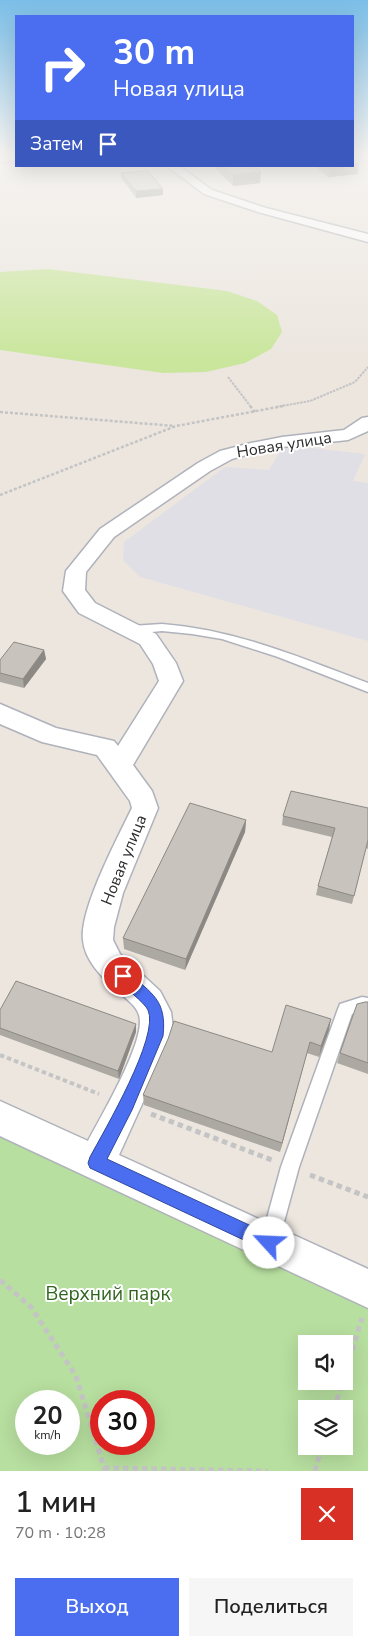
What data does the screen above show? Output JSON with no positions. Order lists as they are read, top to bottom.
{
  "streets": {
    "street": ["Новая улица"]
  },
  "parks": ["Верхний парк"],
  "page": {
    "turn": ["30 m", "Новая улица"],
    "then": "Затем",
    "speed": "20 km/h",
    "limit": "30",
    "heading": ["1 мин", "70 m · 10:28"],
    "buttons": ["Выход", "Поделиться"]
  }
}
